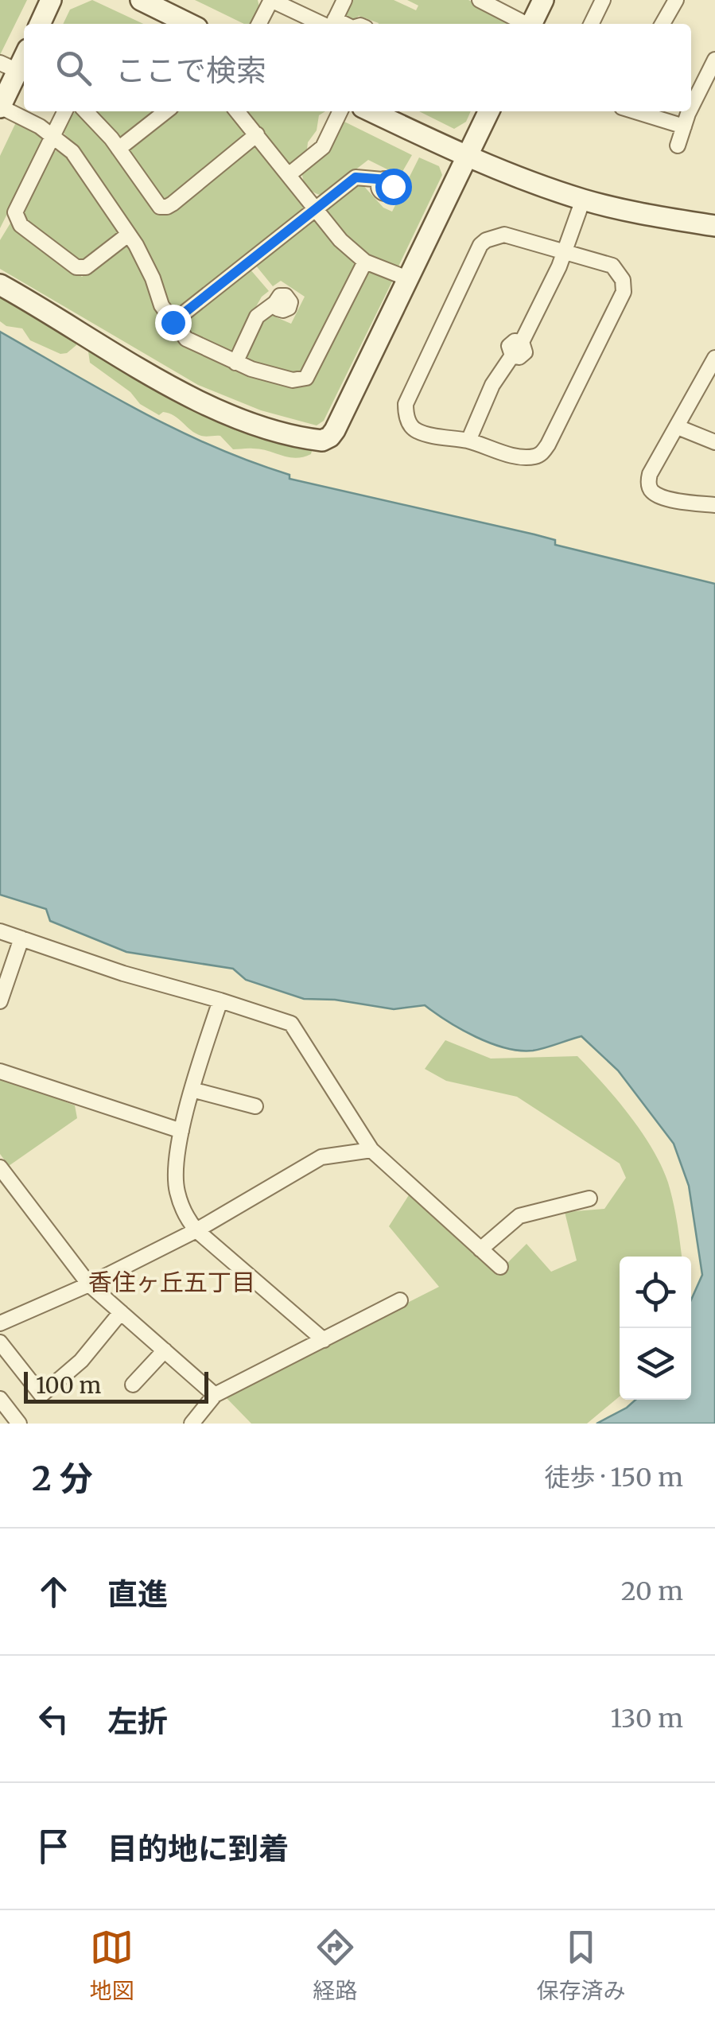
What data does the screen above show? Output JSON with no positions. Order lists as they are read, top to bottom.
{
  "districts": ["香住ヶ丘五丁目"],
  "scale_bar": "100 m",
  "page": {
    "search": "ここで検索",
    "scale": "100 m",
    "heading": ["2 分", "徒歩 · 150 m"],
    "list": [
      ["直進", "20 m"],
      ["左折", "130 m"],
      "目的地に到着"
    ],
    "nav": ["地図", "経路", "保存済み"]
  }
}
